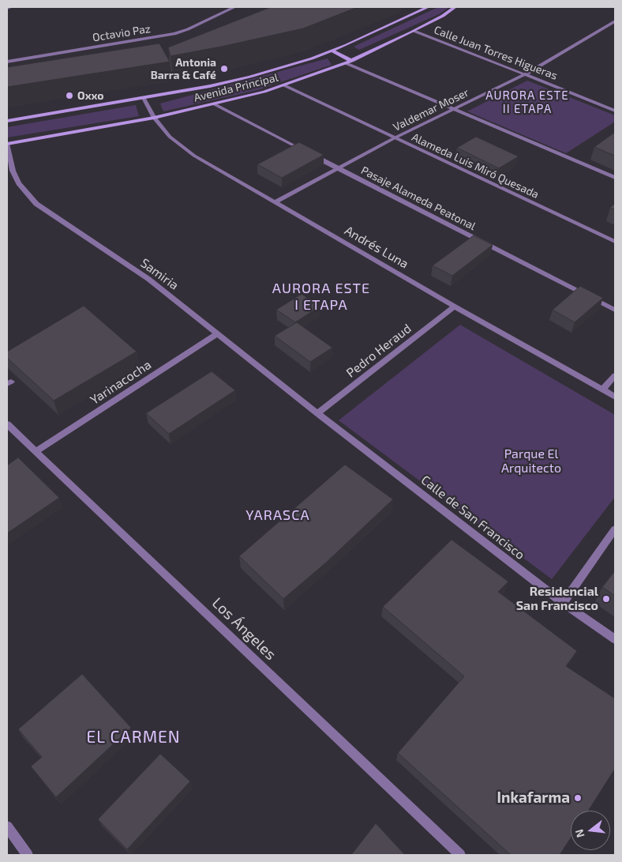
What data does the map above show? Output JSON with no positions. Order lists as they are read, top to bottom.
{
  "streets": {
    "main road": ["Avenida Principal"],
    "street": [
      "Octavio Paz",
      "Calle Juan Torres Higueras",
      "Valdemar Moser",
      "Alameda Luis Miró Quesada",
      "Pasaje Alameda Peatonal",
      "Andrés Luna",
      "Samiria",
      "Pedro Heraud",
      "Yarinacocha",
      "Calle de San Francisco",
      "Los Ángeles"
    ]
  },
  "crossings": [
    ["Calle Juan Torres Higueras", "Avenida Principal"],
    ["Calle Juan Torres Higueras", "Valdemar Moser"],
    ["Avenida Principal", "Alameda Luis Miró Quesada"],
    ["Avenida Principal", "Pasaje Alameda Peatonal"],
    ["Avenida Principal", "Andrés Luna"],
    ["Avenida Principal", "Samiria"],
    ["Valdemar Moser", "Alameda Luis Miró Quesada"],
    ["Valdemar Moser", "Pasaje Alameda Peatonal"],
    ["Valdemar Moser", "Andrés Luna"],
    ["Andrés Luna", "Pedro Heraud"],
    ["Samiria", "Pedro Heraud"],
    ["Samiria", "Yarinacocha"],
    ["Samiria", "Calle de San Francisco"],
    ["Pedro Heraud", "Calle de San Francisco"],
    ["Yarinacocha", "Los Ángeles"]
  ],
  "districts": [
    "AURORA ESTE II ETAPA",
    "AURORA ESTE I ETAPA",
    "YARASCA",
    "EL CARMEN"
  ],
  "parks": ["Parque El Arquitecto"],
  "places": [
    "Antonia Barra & Café",
    "Oxxo",
    "Residencial San Francisco",
    "Inkafarma"
  ],
  "north": "left"
}
